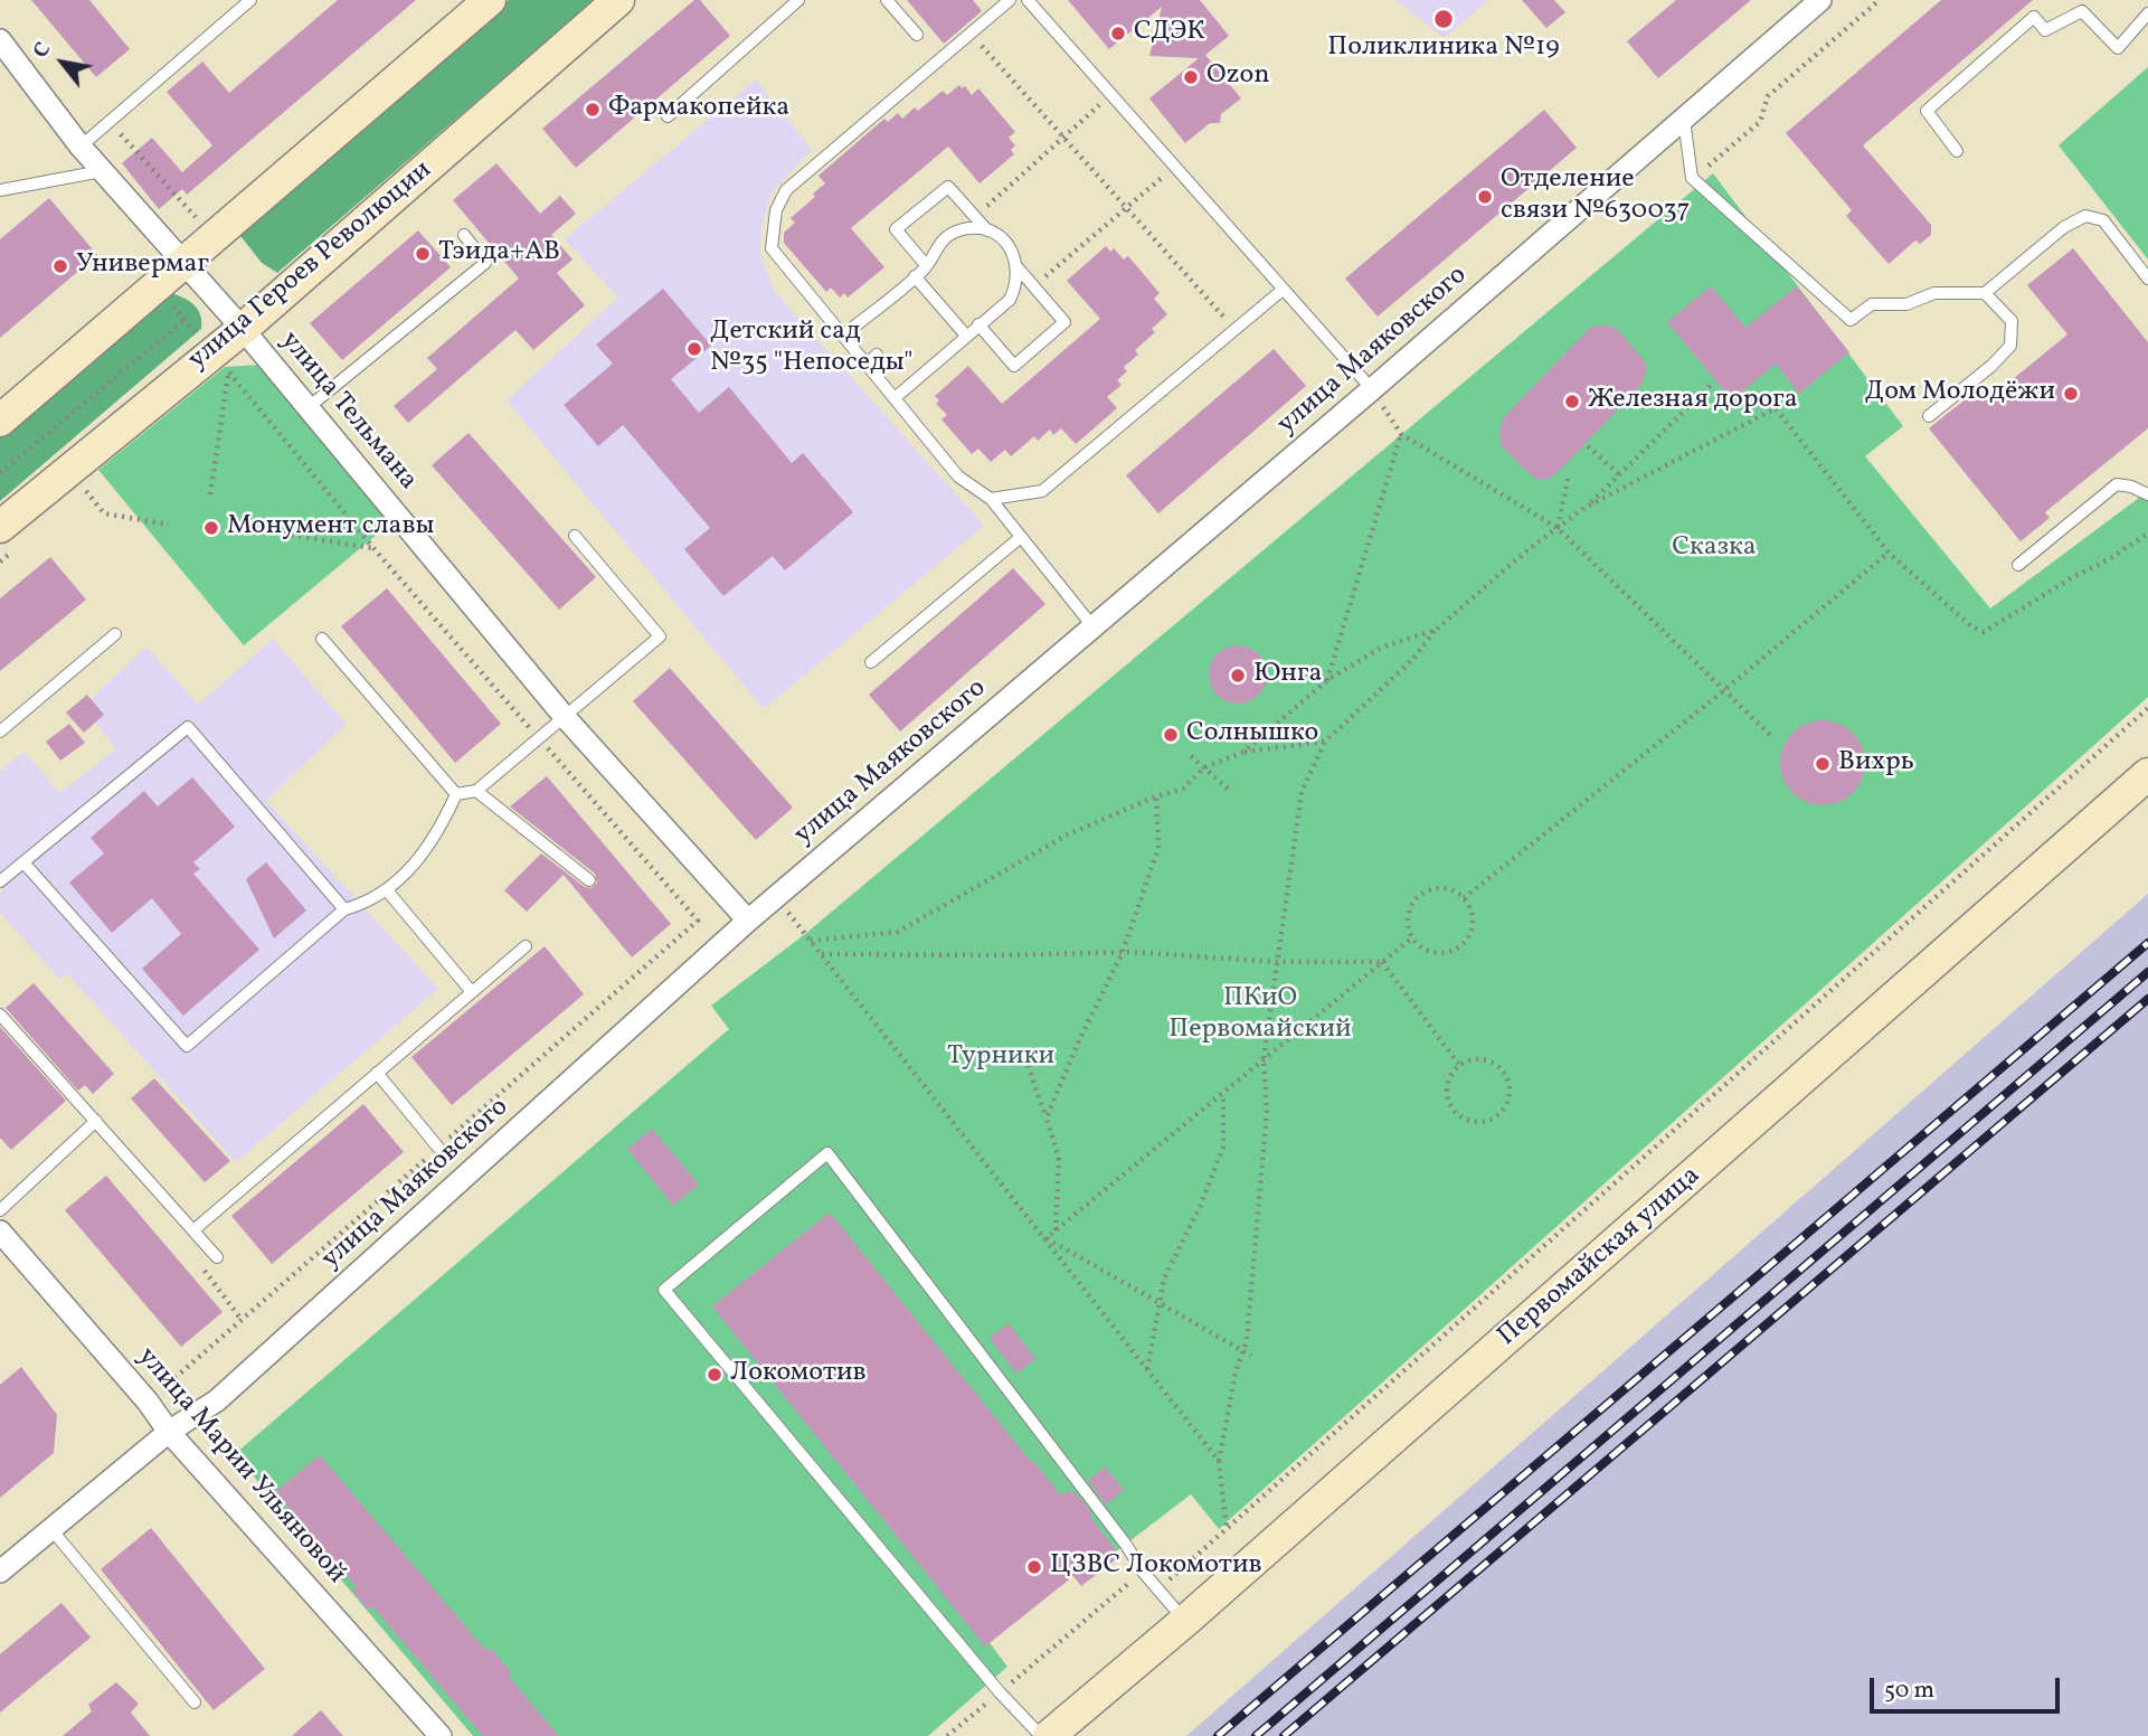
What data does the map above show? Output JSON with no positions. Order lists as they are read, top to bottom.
{
  "streets": {
    "street": [
      "улица Героев Революции",
      "улица Маяковского",
      "улица Тельмана",
      "Первомайская улица",
      "улица Марии Ульяновой"
    ]
  },
  "crossings": [
    ["улица Героев Революции", "улица Тельмана"],
    ["улица Маяковского", "улица Тельмана"],
    ["улица Маяковского", "улица Марии Ульяновой"]
  ],
  "parks": ["Сказка", "ПКиО Первомайский", "Турники"],
  "places": [
    "Поликлиника №19",
    "СДЭК",
    "Ozon",
    "Фармакопейка",
    "Отделение связи №630037",
    "Тэида+АВ",
    "Универмаг",
    "Детский сад №35 \"Непоседы\"",
    "Дом Молодёжи",
    "Железная дорога",
    "Монумент славы",
    "Юнга",
    "Солнышко",
    "Вихрь",
    "Локомотив",
    "ЦЗВС Локомотив"
  ],
  "scale_bar": "50 m",
  "north": "top left"
}
